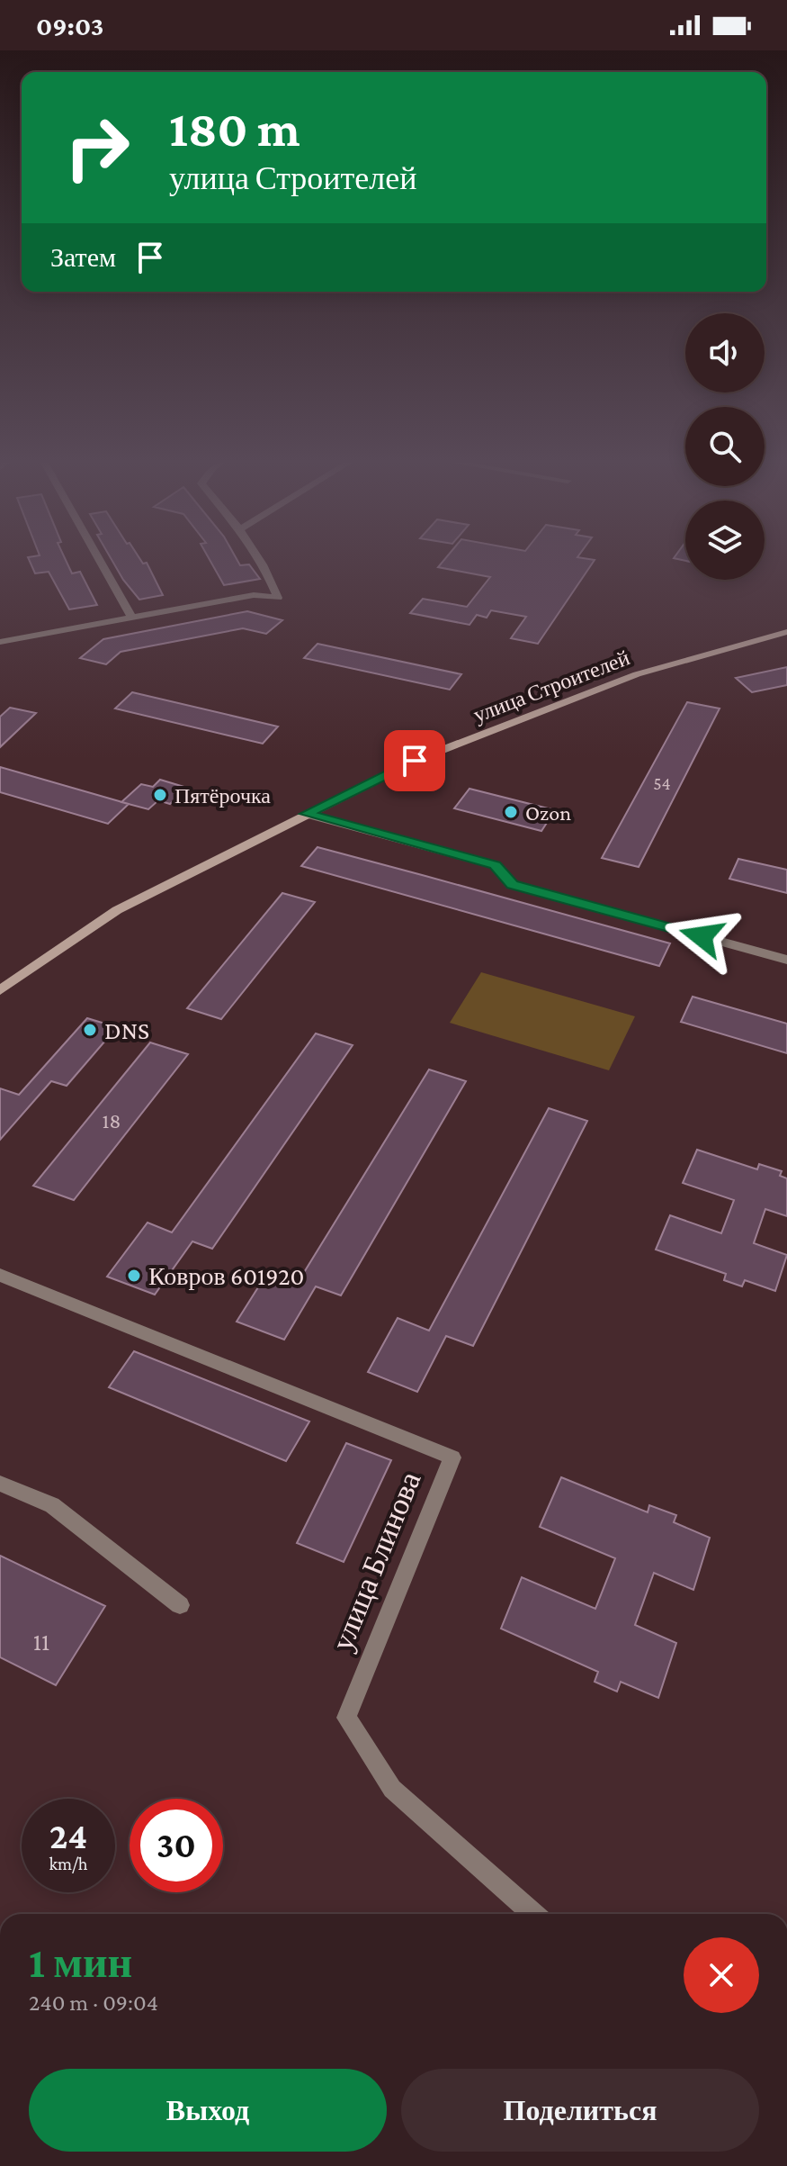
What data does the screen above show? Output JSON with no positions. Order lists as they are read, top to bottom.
{
  "streets": {
    "main road": ["улица Строителей"],
    "street": ["улица Блинова"]
  },
  "places": [
    "Пятёрочка",
    "Ozon",
    "DNS",
    "Ковров 601920"
  ],
  "house_numbers": ["54", "18", "11"],
  "page": {
    "status": "09:03",
    "turn": ["180 m", "улица Строителей"],
    "then": "Затем",
    "speed": "24 km/h",
    "limit": "30",
    "heading": ["1 мин", "240 m · 09:04"],
    "buttons": ["Выход", "Поделиться"]
  }
}
